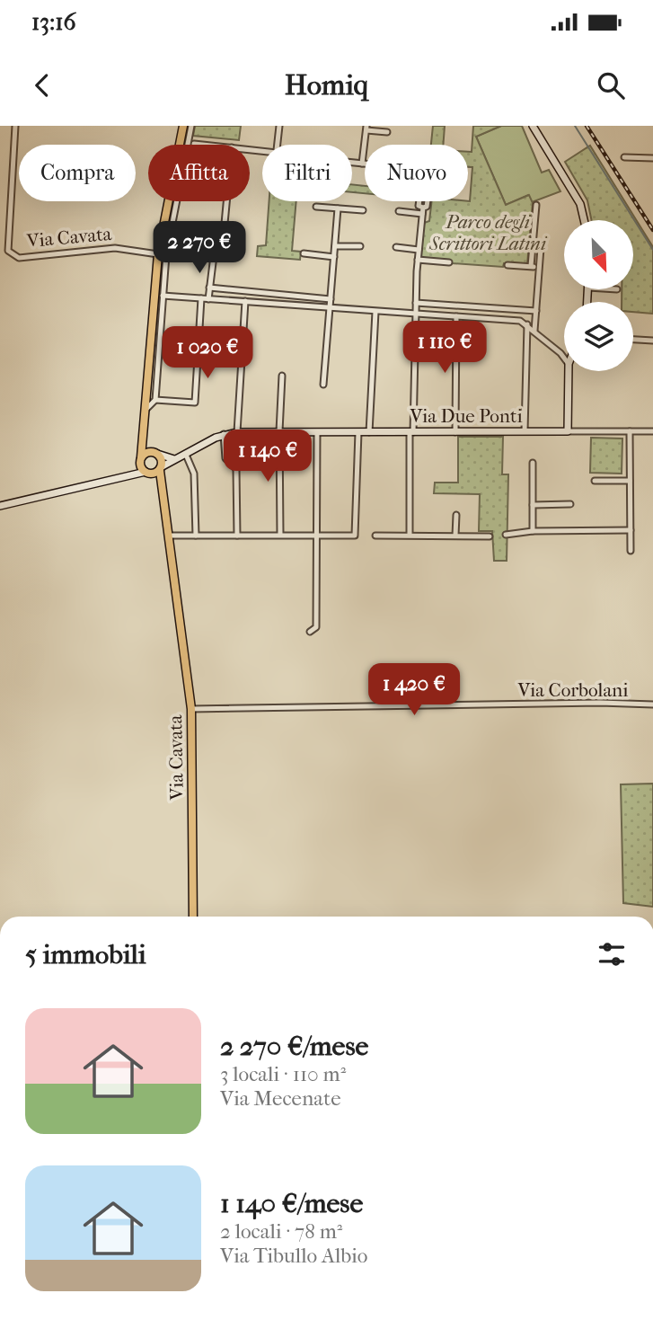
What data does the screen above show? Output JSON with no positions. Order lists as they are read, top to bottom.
{
  "streets": {
    "main road": ["Via Cavata"],
    "street": ["Via Due Ponti", "Via Corbolani"]
  },
  "crossings": [
    ["Via Cavata", "Via Due Ponti"],
    ["Via Cavata", "Via Corbolani"]
  ],
  "parks": ["Parco degli Scrittori Latini"],
  "north": "bottom right",
  "page": {
    "status": "13:16",
    "header": "Homiq",
    "chip": [
      "Compra",
      "Affitta",
      "Filtri",
      "Nuovo"
    ],
    "price": [
      "2 270 €",
      "1 110 €",
      "1 020 €",
      "1 140 €",
      "1 420 €"
    ],
    "heading": "5 immobili",
    "list": [
      {
        "name": "2 270 €/mese",
        "note": "3 locali · 110 m² · Via Mecenate"
      },
      {
        "name": "1 140 €/mese",
        "note": "2 locali · 78 m² · Via Tibullo Albio"
      }
    ]
  }
}
